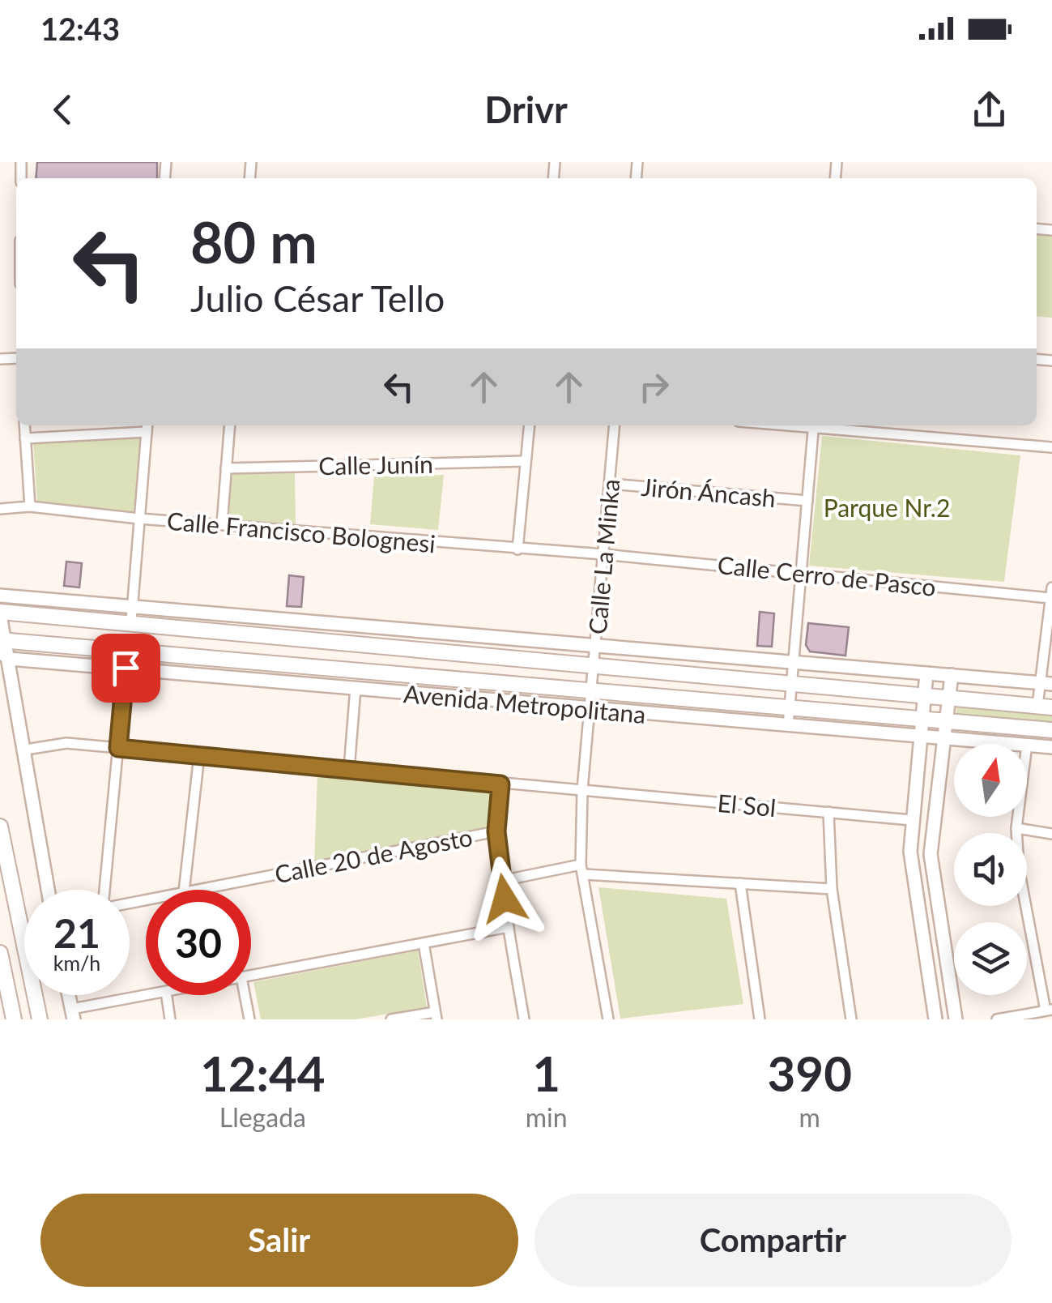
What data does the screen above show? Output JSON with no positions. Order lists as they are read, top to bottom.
{
  "streets": {
    "main road": ["Avenida Metropolitana"],
    "street": [
      "Calle Junín",
      "Jirón Áncash",
      "Calle Francisco Bolognesi",
      "Calle La Minka",
      "Calle Cerro de Pasco",
      "El Sol",
      "Calle 20 de Agosto"
    ]
  },
  "crossings": [
    ["Jirón Áncash", "Calle La Minka"],
    ["Calle Francisco Bolognesi", "Calle La Minka"],
    ["Calle Francisco Bolognesi", "Calle Cerro de Pasco"],
    ["Calle La Minka", "Calle Cerro de Pasco"],
    ["Calle La Minka", "Avenida Metropolitana"],
    ["Calle La Minka", "El Sol"]
  ],
  "parks": ["Parque Nr.2"],
  "north": "top",
  "page": {
    "status": "12:43",
    "header": "Drivr",
    "turn": ["80 m", "Julio César Tello"],
    "speed": "21 km/h",
    "limit": "30",
    "eta": [
      "12:44",
      "Llegada",
      "1",
      "min",
      "390",
      "m"
    ],
    "buttons": ["Salir", "Compartir"]
  }
}
